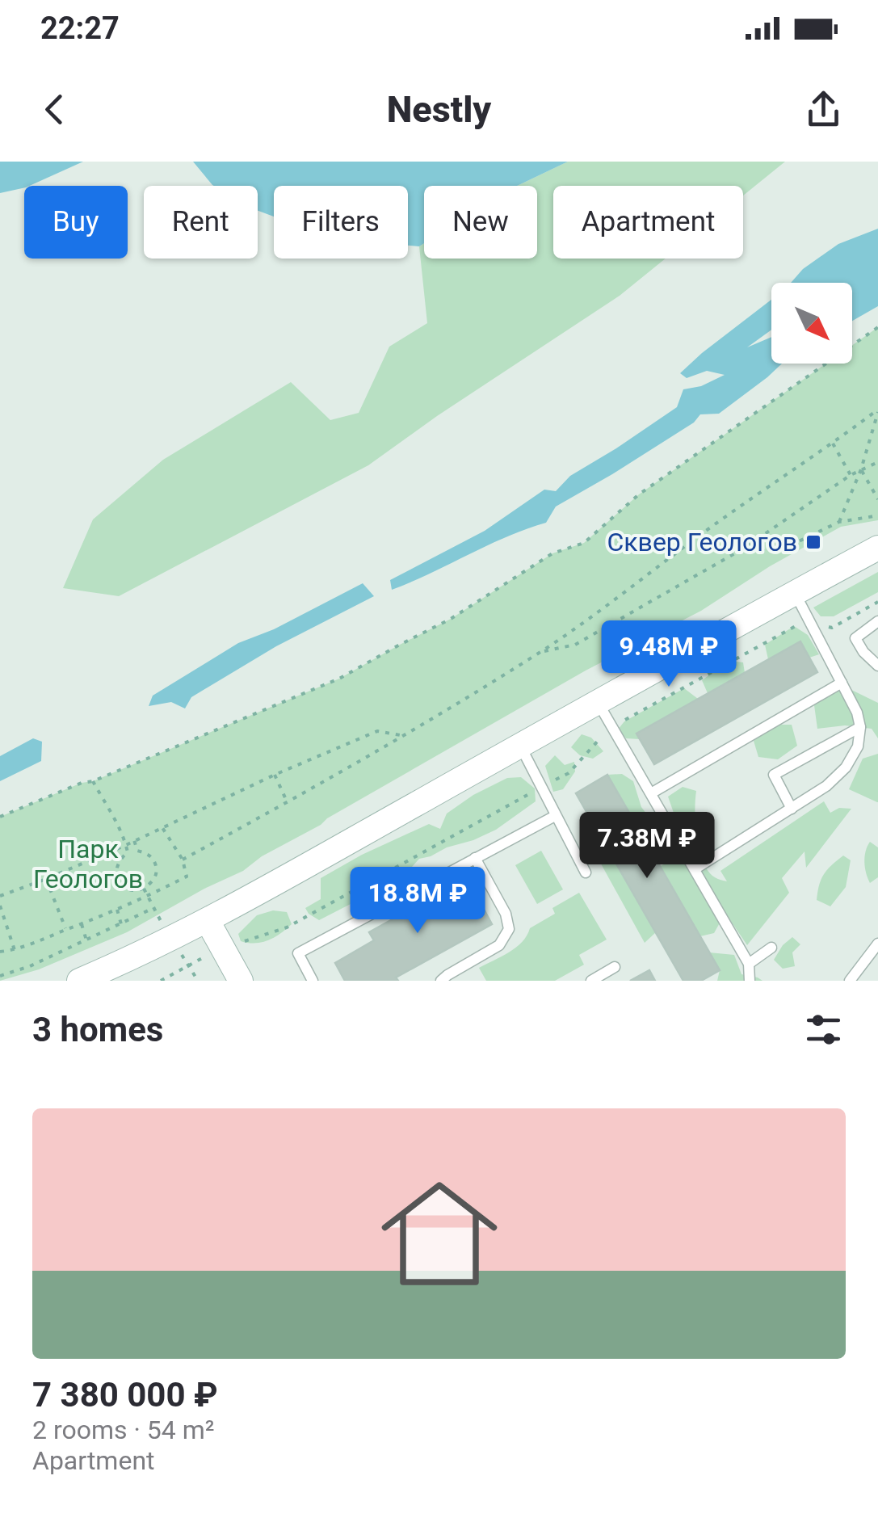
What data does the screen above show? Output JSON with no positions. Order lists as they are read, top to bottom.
{
  "parks": ["Парк Геологов"],
  "places": {
    "transit": ["Сквер Геологов"]
  },
  "north": "bottom right",
  "page": {
    "status": "22:27",
    "header": "Nestly",
    "chip": [
      "Buy",
      "Rent",
      "Filters",
      "New",
      "Apartment"
    ],
    "price": ["9.48M ₽", "7.38M ₽", "18.8M ₽"],
    "heading": "3 homes",
    "list": [
      {
        "name": "7 380 000 ₽",
        "note": "2 rooms · 54 m² · Apartment"
      }
    ]
  }
}
